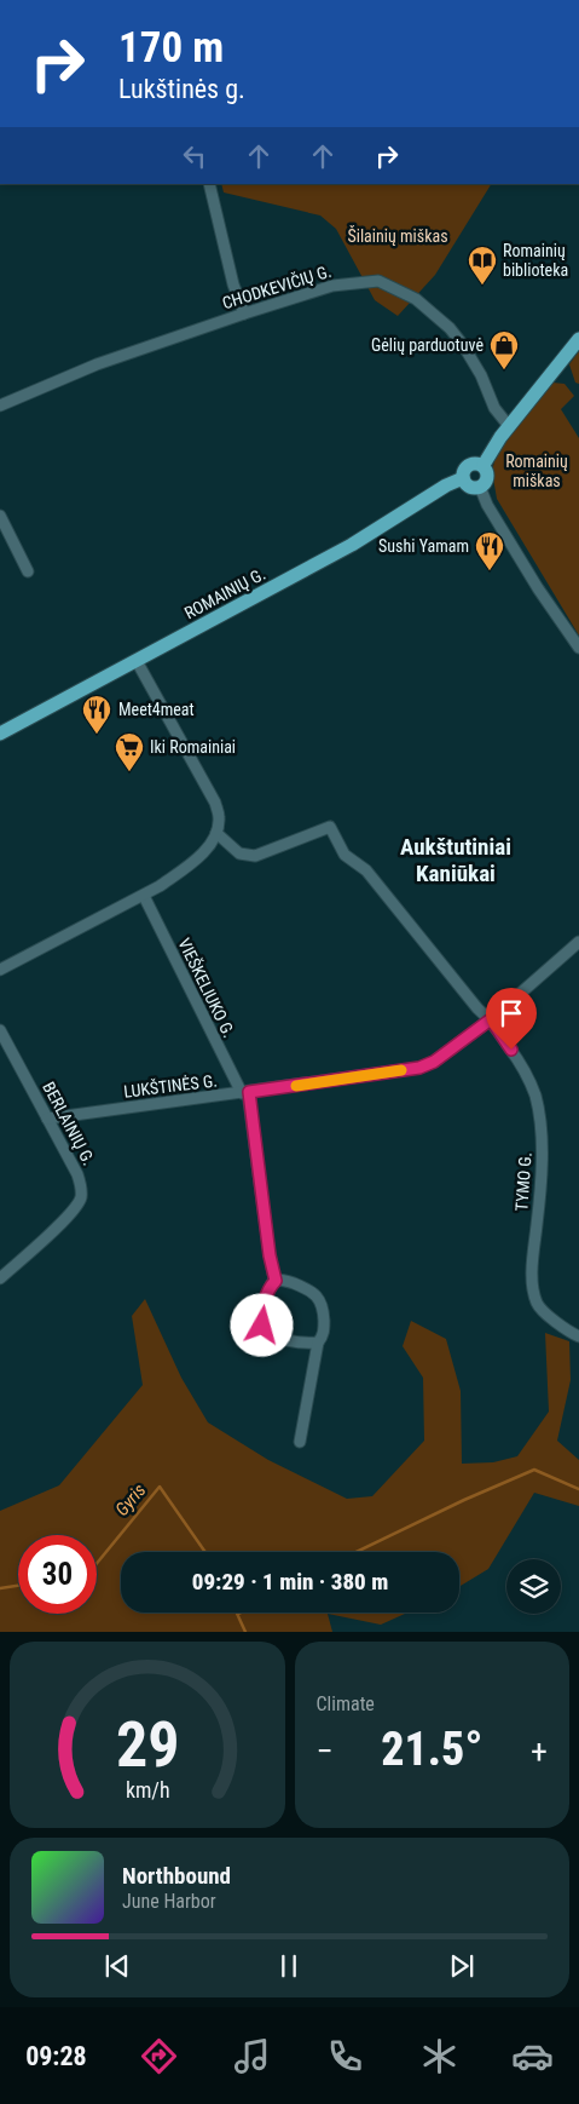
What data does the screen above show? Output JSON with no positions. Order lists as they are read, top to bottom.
{
  "streets": {
    "main road": ["ROMAINIŲ G."],
    "street": [
      "CHODKEVIČIŲ G.",
      "VIEŠKELIUKO G.",
      "LUKŠTINĖS G.",
      "BERLAINIŲ G.",
      "TYMO G."
    ]
  },
  "crossings": [
    ["VIEŠKELIUKO G.", "LUKŠTINĖS G."],
    ["LUKŠTINĖS G.", "BERLAINIŲ G."],
    ["LUKŠTINĖS G.", "TYMO G."]
  ],
  "districts": ["Aukštutiniai Kaniūkai"],
  "water": ["Gyris"],
  "parks": ["Šilainių miškas", "Romainių miškas"],
  "places": {
    "library": ["Romainių biblioteka"],
    "shop": ["Gėlių parduotuvė"],
    "restaurant": ["Sushi Yamam", "Meet4meat"],
    "supermarket": ["Iki Romainiai"]
  },
  "page": {
    "turn": ["170 m", "Lukštinės g."],
    "limit": "30",
    "trip": "09:29 · 1 min · 380 m",
    "tile": "Climate",
    "heat": ["−", "21.5°", "+"],
    "song": ["Northbound", "June Harbor"],
    "tabs": "09:28",
    "gauge": ["29", "km/h"]
  }
}
